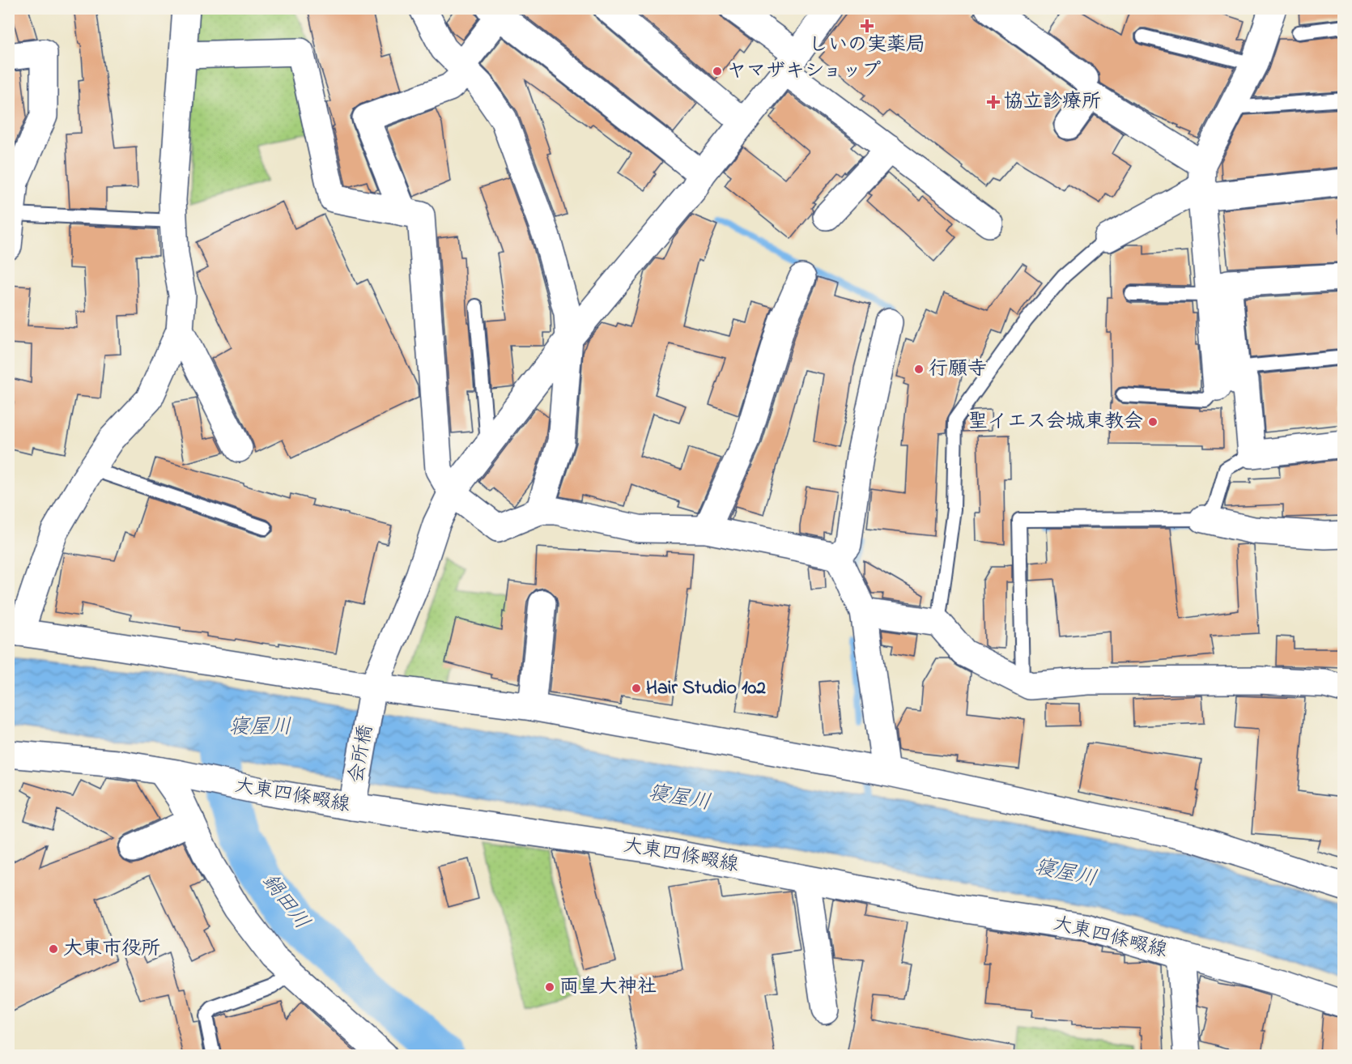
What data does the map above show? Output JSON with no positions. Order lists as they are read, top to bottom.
{
  "streets": {
    "street": ["会所橋", "大東四條畷線"]
  },
  "crossings": [
    ["会所橋", "大東四條畷線"]
  ],
  "water": ["寝屋川", "鍋田川"],
  "places": {
    "health": ["しいの実薬局", "協立診療所"],
    "other": [
      "ヤマザキショップ",
      "行願寺",
      "聖イエス会城東教会",
      "Hair Studio 102",
      "大東市役所",
      "両皇大神社"
    ]
  }
}
